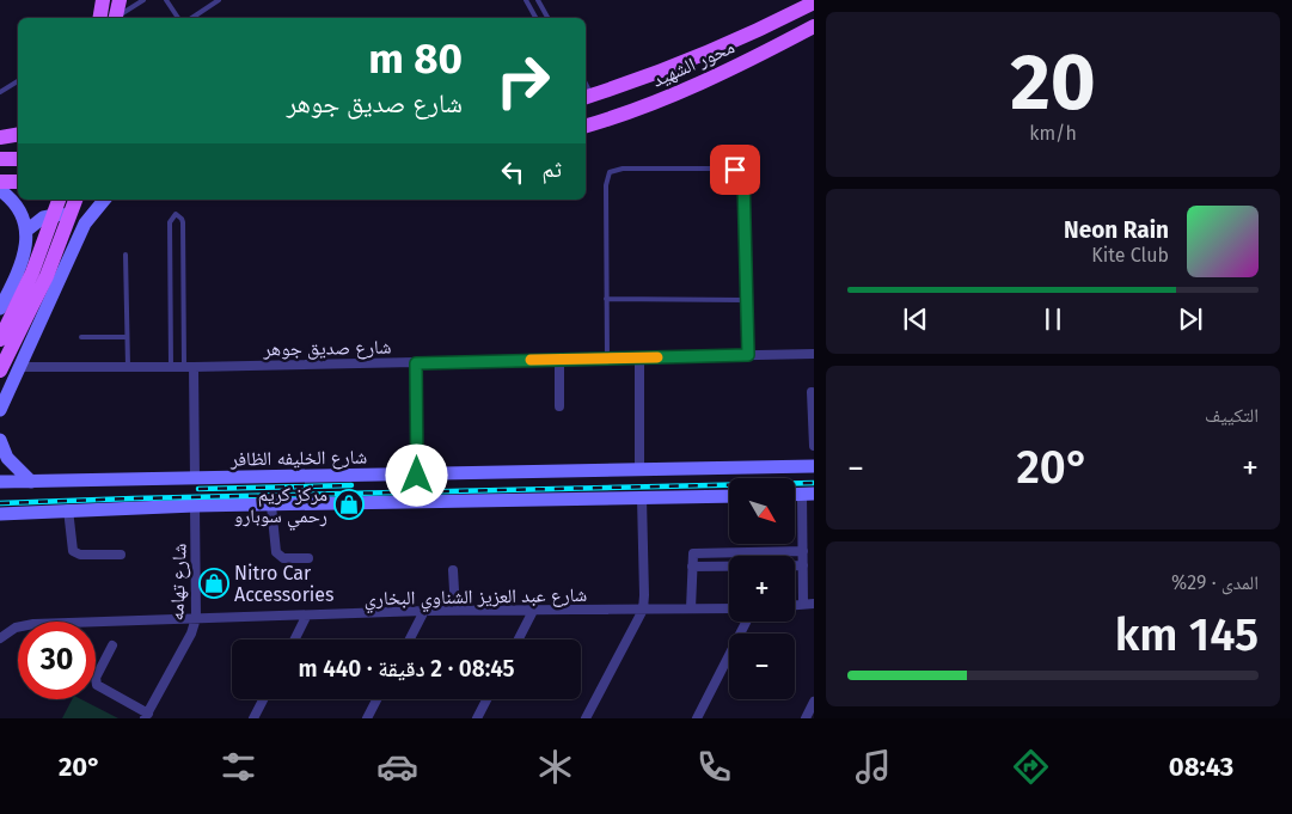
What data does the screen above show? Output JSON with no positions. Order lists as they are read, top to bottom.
{
  "streets": {
    "main road": ["محور الشهيد"],
    "street": [
      "شارع صديق جوهر",
      "شارع الخليفه الظافر",
      "شارع تهامه",
      "شارع عبد العزيز الشناوي البخاري"
    ]
  },
  "crossings": [
    ["شارع تهامه", "شارع عبد العزيز الشناوي البخاري"]
  ],
  "places": {
    "shop": ["مركز كريم رحمي سوبارو", "Nitro Car Accessories"]
  },
  "north": "bottom right",
  "page": {
    "tile": [
      ["20", "km/h"],
      "التكييف",
      ["المدى · 29%", "145 km"]
    ],
    "turn": ["80 m", "شارع صديق جوهر"],
    "then": "ثم",
    "song": ["Neon Rain", "Kite Club"],
    "heat": ["−", "20°", "+"],
    "map_buttons": ["+", "−"],
    "limit": "30",
    "trip": "08:45 · 2 دقيقة · 440 m",
    "tabs": ["08:43", "20°"]
  }
}
